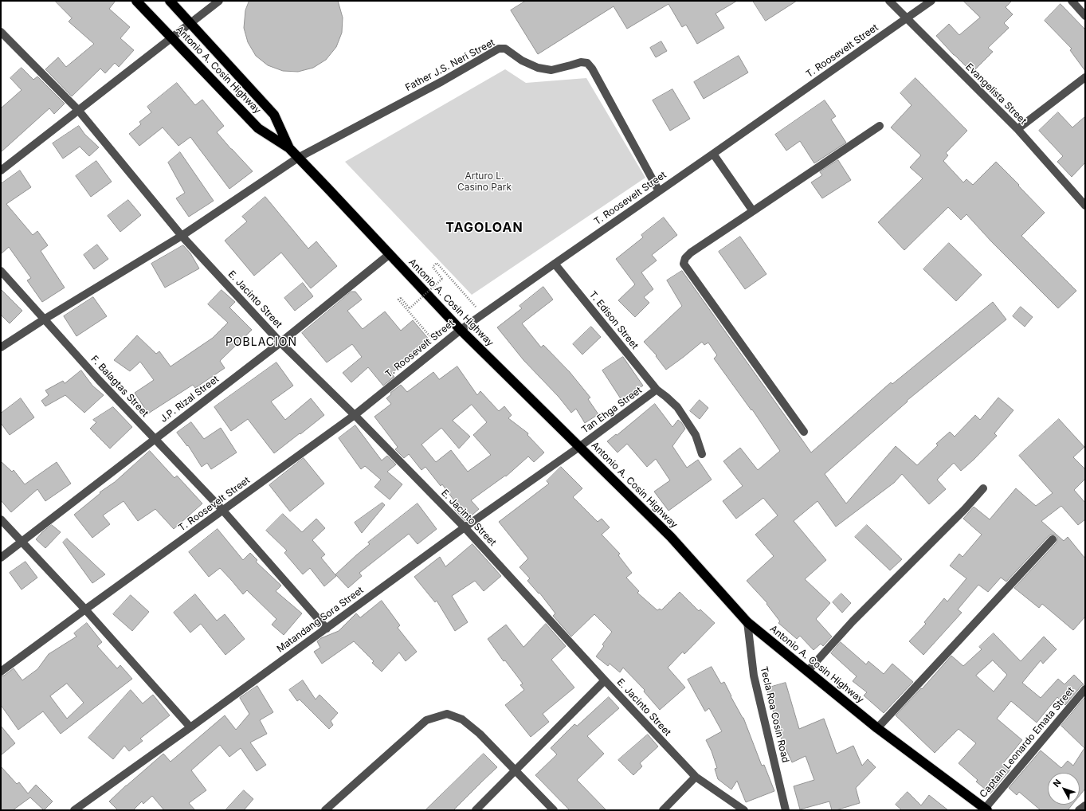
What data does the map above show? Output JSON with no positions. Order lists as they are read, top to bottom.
{
  "streets": {
    "highway": ["Antonio A. Cosin Highway"],
    "street": [
      "T. Roosevelt Street",
      "Father J.S. Neri Street",
      "Evangelista Street",
      "E. Jacinto Street",
      "T. Edison Street",
      "F. Balagtas Street",
      "J.P. Rizal Street",
      "Tan Ehga Street",
      "Matandang Sora Street",
      "Tecla Roa Cosin Road",
      "Captain Leonardo Emata Street"
    ]
  },
  "crossings": [
    ["T. Roosevelt Street", "Father J.S. Neri Street"],
    ["T. Roosevelt Street", "Antonio A. Cosin Highway"],
    ["T. Roosevelt Street", "Evangelista Street"],
    ["T. Roosevelt Street", "E. Jacinto Street"],
    ["T. Roosevelt Street", "T. Edison Street"],
    ["T. Roosevelt Street", "F. Balagtas Street"],
    ["Father J.S. Neri Street", "Antonio A. Cosin Highway"],
    ["Antonio A. Cosin Highway", "J.P. Rizal Street"],
    ["Antonio A. Cosin Highway", "Tan Ehga Street"],
    ["Antonio A. Cosin Highway", "Matandang Sora Street"],
    ["Antonio A. Cosin Highway", "Tecla Roa Cosin Road"],
    ["Antonio A. Cosin Highway", "Captain Leonardo Emata Street"],
    ["E. Jacinto Street", "J.P. Rizal Street"],
    ["E. Jacinto Street", "Matandang Sora Street"],
    ["T. Edison Street", "Tan Ehga Street"],
    ["F. Balagtas Street", "J.P. Rizal Street"],
    ["F. Balagtas Street", "Matandang Sora Street"],
    ["Tan Ehga Street", "Matandang Sora Street"]
  ],
  "districts": ["TAGOLOAN", "POBLACION"],
  "parks": ["Arturo L. Casino Park"],
  "north": "top left"
}
